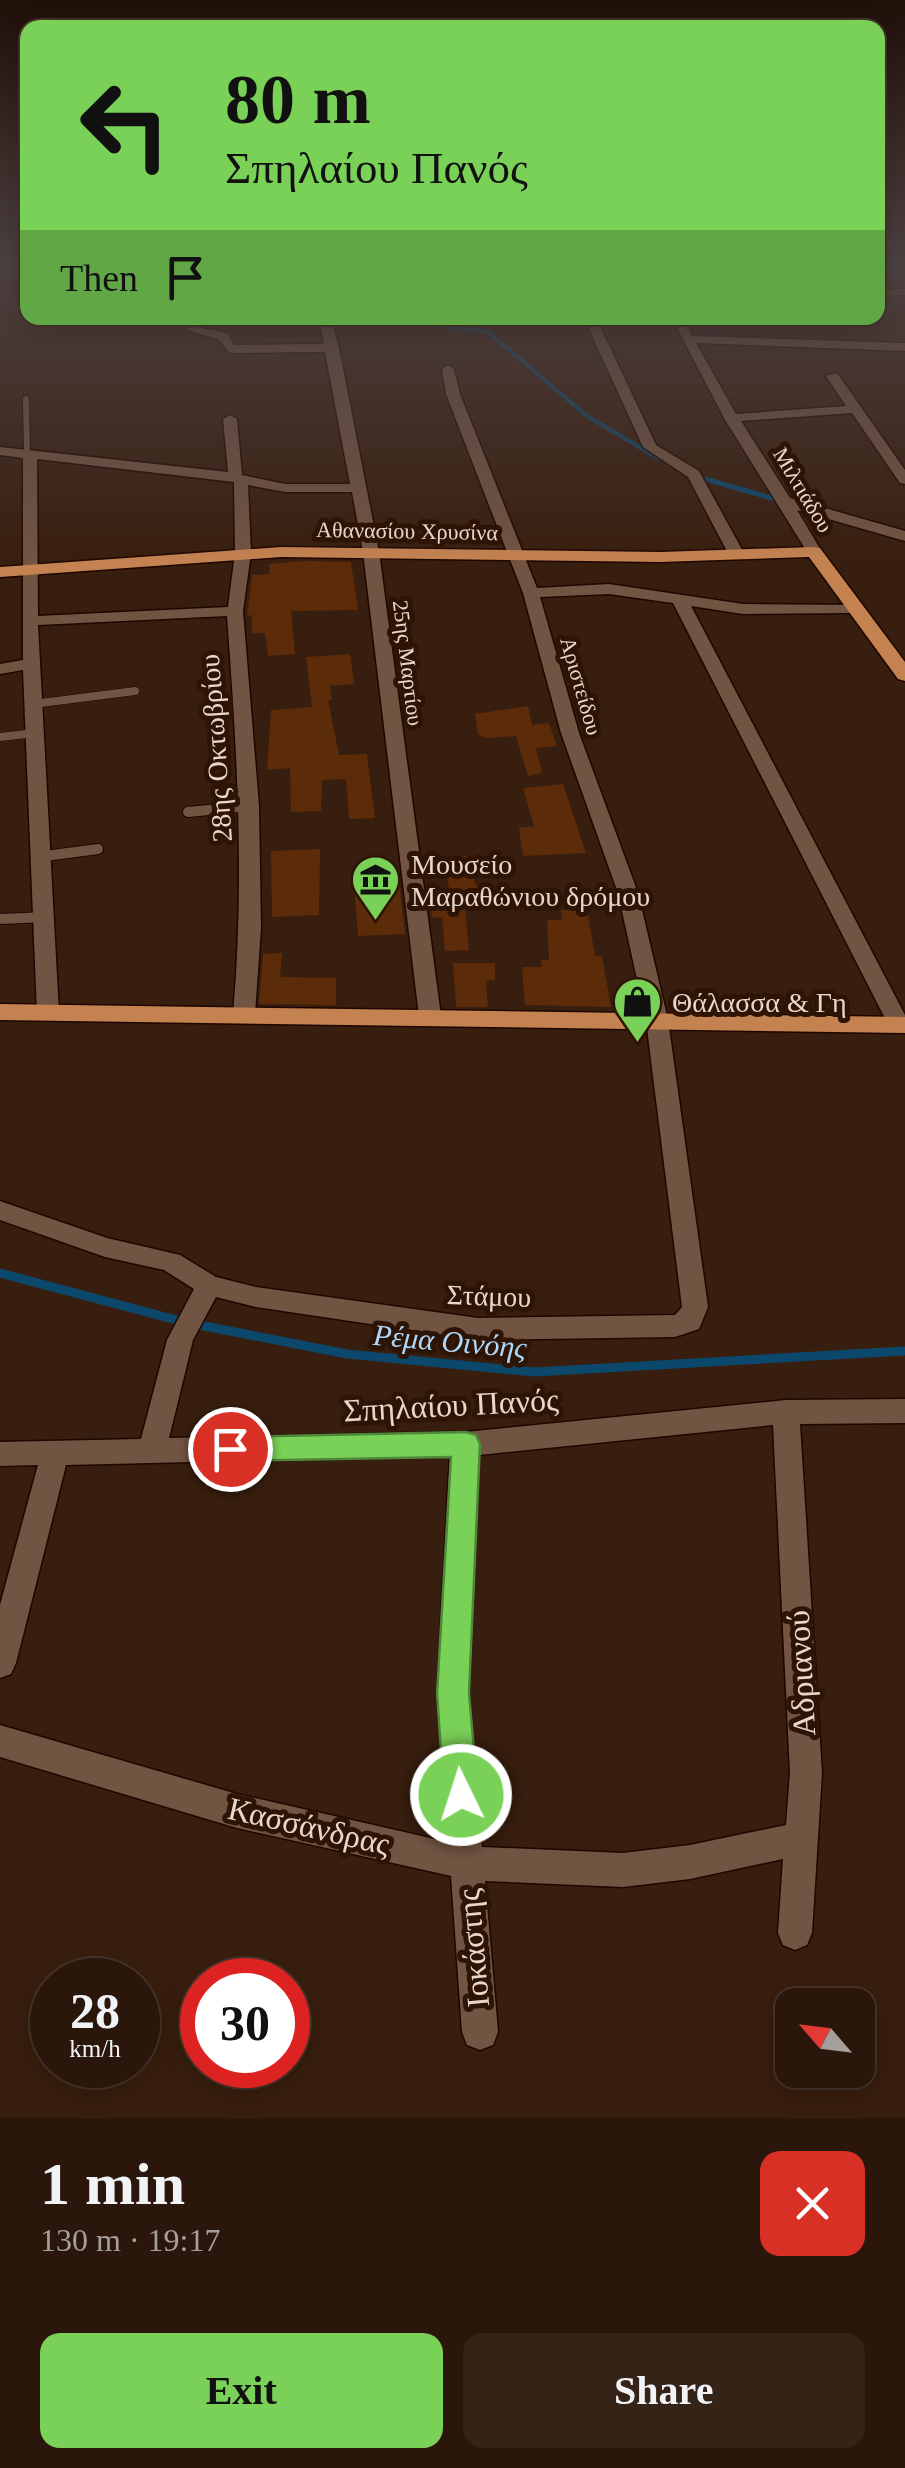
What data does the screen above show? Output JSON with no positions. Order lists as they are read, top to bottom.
{
  "streets": {
    "main road": ["Μιλτιάδου", "Αθανασίου Χρυσίνα"],
    "street": [
      "25ης Μαρτίου",
      "Αριστείδου",
      "28ης Οκτωβρίου",
      "Στάμου",
      "Σπηλαίου Πανός",
      "Αδριανού",
      "Κασσάνδρας",
      "Ιοκάστης"
    ]
  },
  "crossings": [
    ["Μιλτιάδου", "Αθανασίου Χρυσίνα"],
    ["Αθανασίου Χρυσίνα", "25ης Μαρτίου"],
    ["Αθανασίου Χρυσίνα", "Αριστείδου"],
    ["Αθανασίου Χρυσίνα", "28ης Οκτωβρίου"],
    ["Αριστείδου", "Στάμου"],
    ["Σπηλαίου Πανός", "Αδριανού"],
    ["Σπηλαίου Πανός", "Ιοκάστης"],
    ["Αδριανού", "Κασσάνδρας"],
    ["Κασσάνδρας", "Ιοκάστης"]
  ],
  "water": ["Ρέμα Οινόης"],
  "places": {
    "museum": ["Μουσείο Μαραθώνιου δρόμου"],
    "shop": ["Θάλασσα & Γη"]
  },
  "north": "top left",
  "page": {
    "turn": ["80 m", "Σπηλαίου Πανός"],
    "then": "Then",
    "speed": "28 km/h",
    "limit": "30",
    "heading": ["1 min", "130 m · 19:17"],
    "buttons": ["Exit", "Share"]
  }
}
